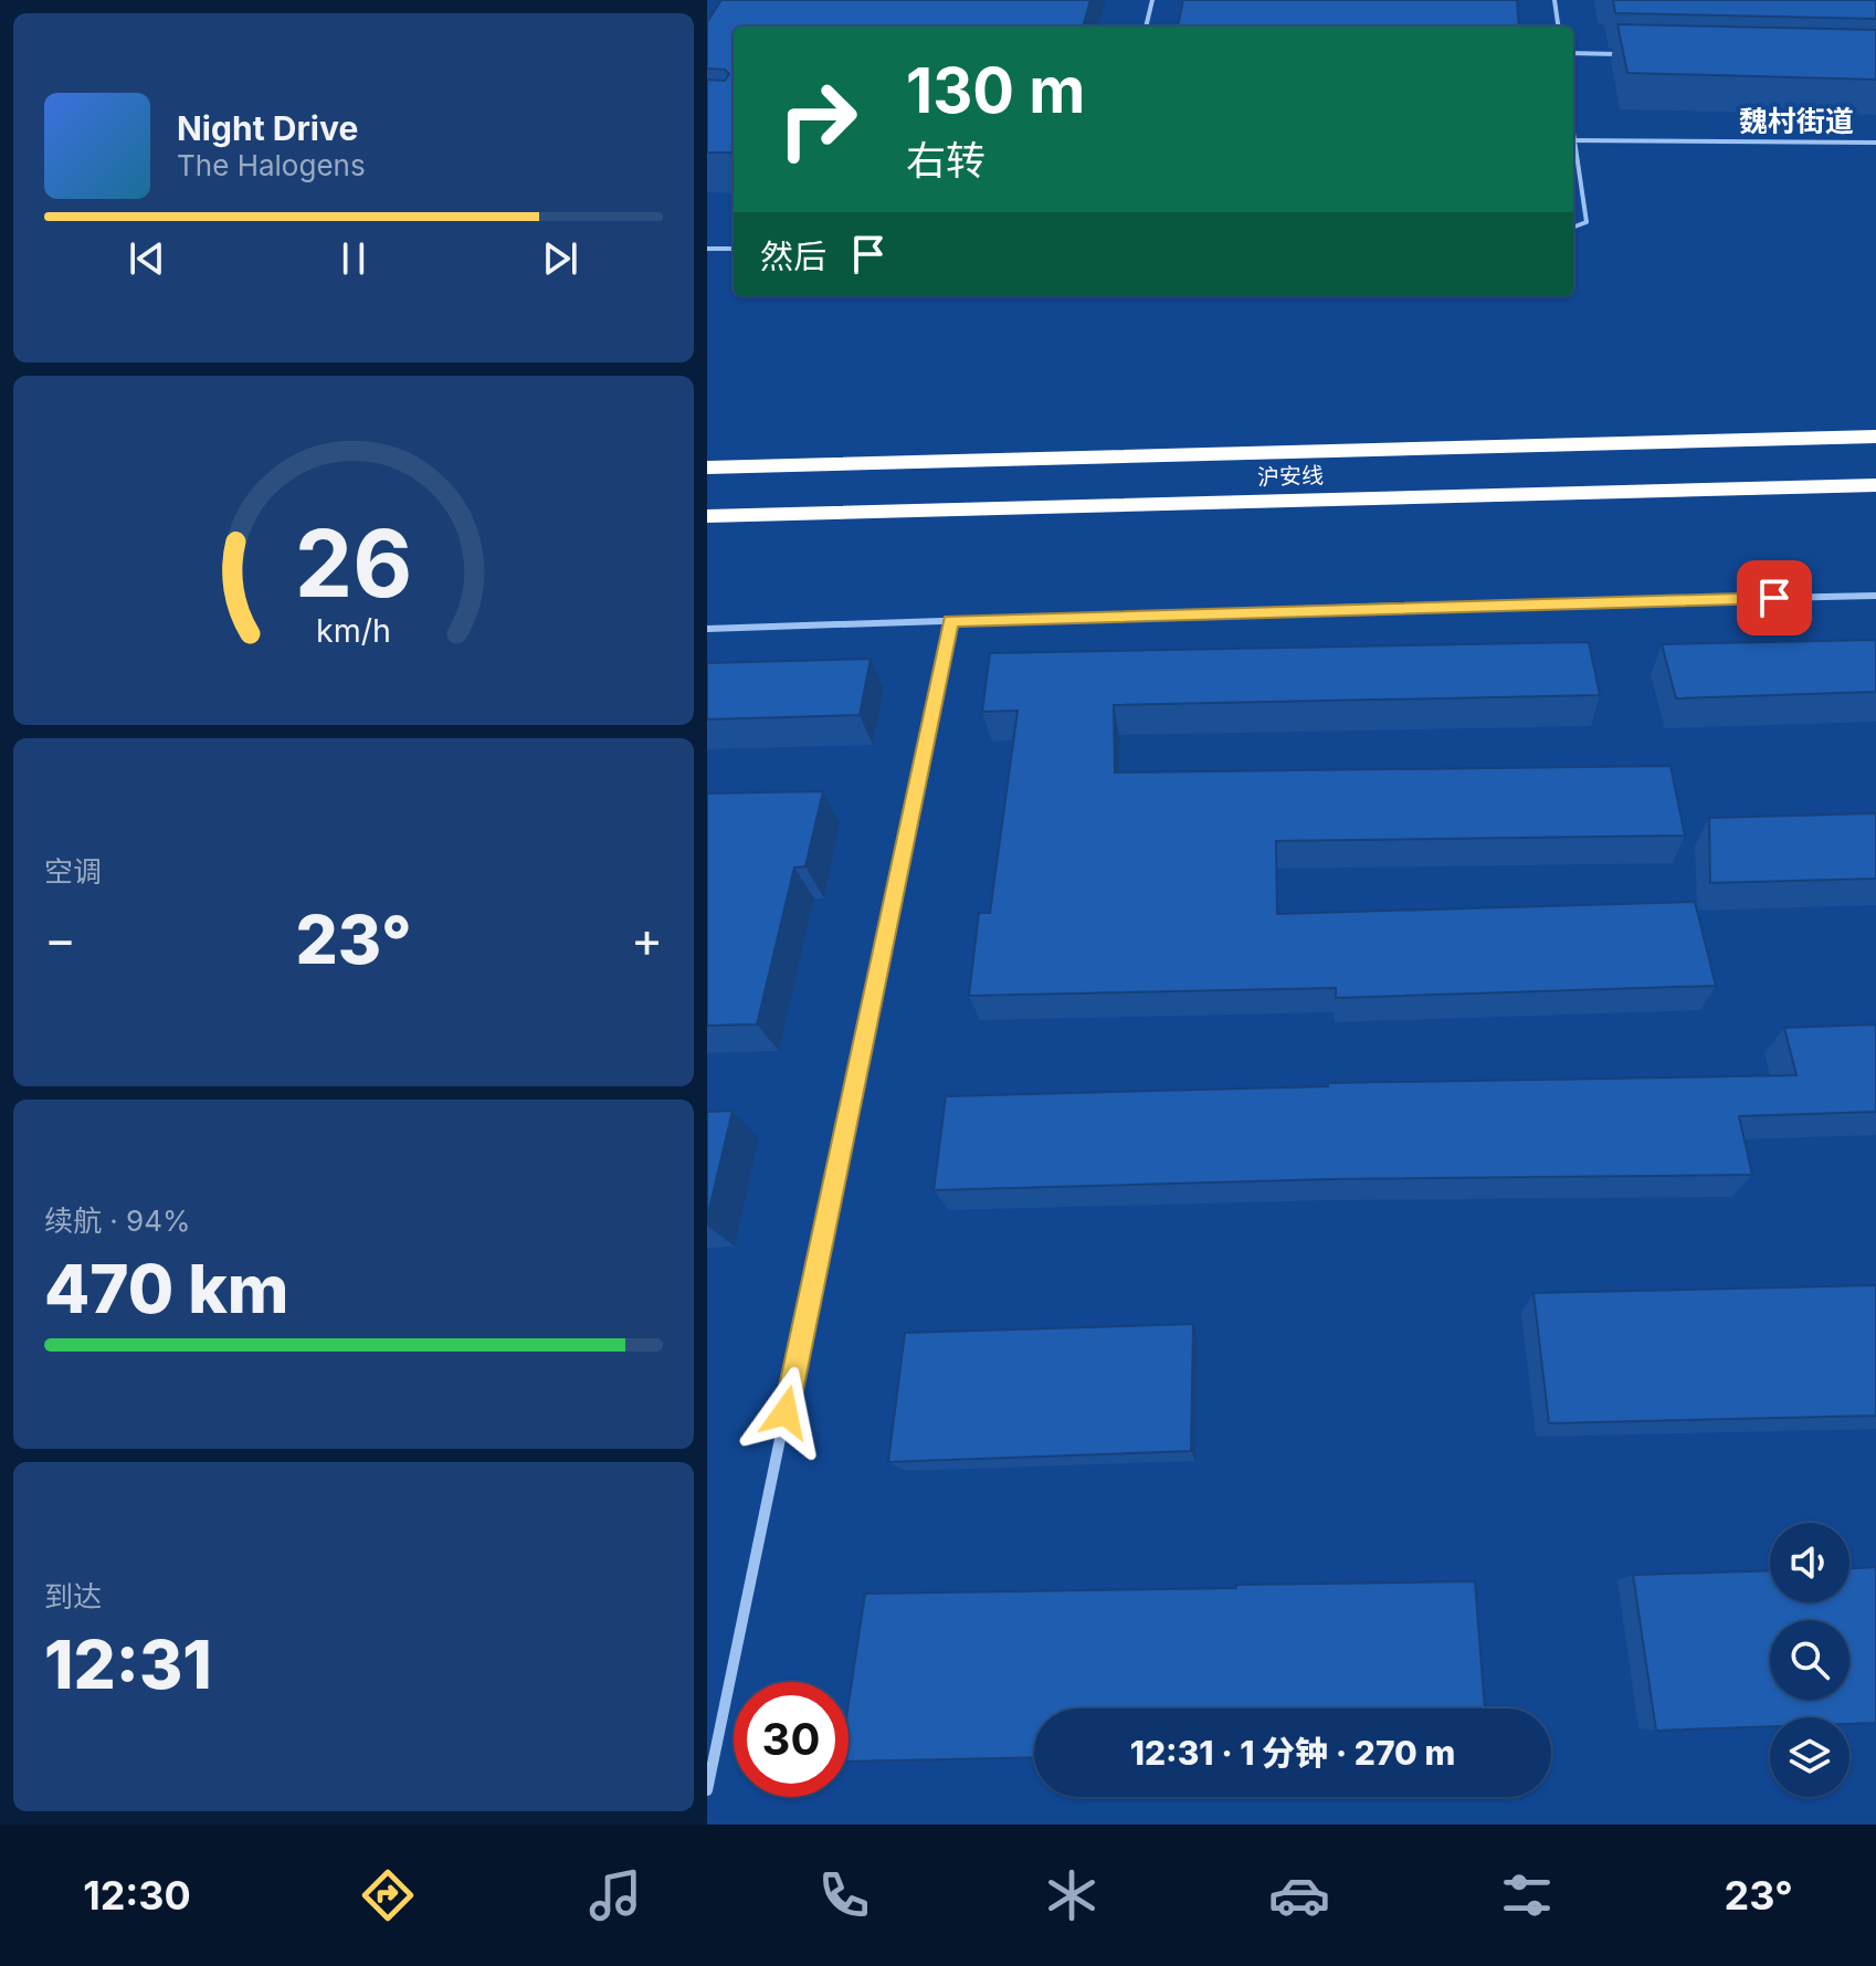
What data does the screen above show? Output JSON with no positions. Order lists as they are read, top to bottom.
{
  "streets": {
    "highway": ["沪安线"]
  },
  "districts": ["魏村街道"],
  "page": {
    "turn": ["130 m", "右转"],
    "song": ["Night Drive", "The Halogens"],
    "then": "然后",
    "tile": [
      "空调",
      ["续航 · 94%", "470 km"],
      ["到达", "12:31"]
    ],
    "heat": ["−", "23°", "+"],
    "limit": "30",
    "trip": "12:31 · 1 分钟 · 270 m",
    "tabs": ["12:30", "23°"],
    "gauge": ["26", "km/h"]
  }
}
